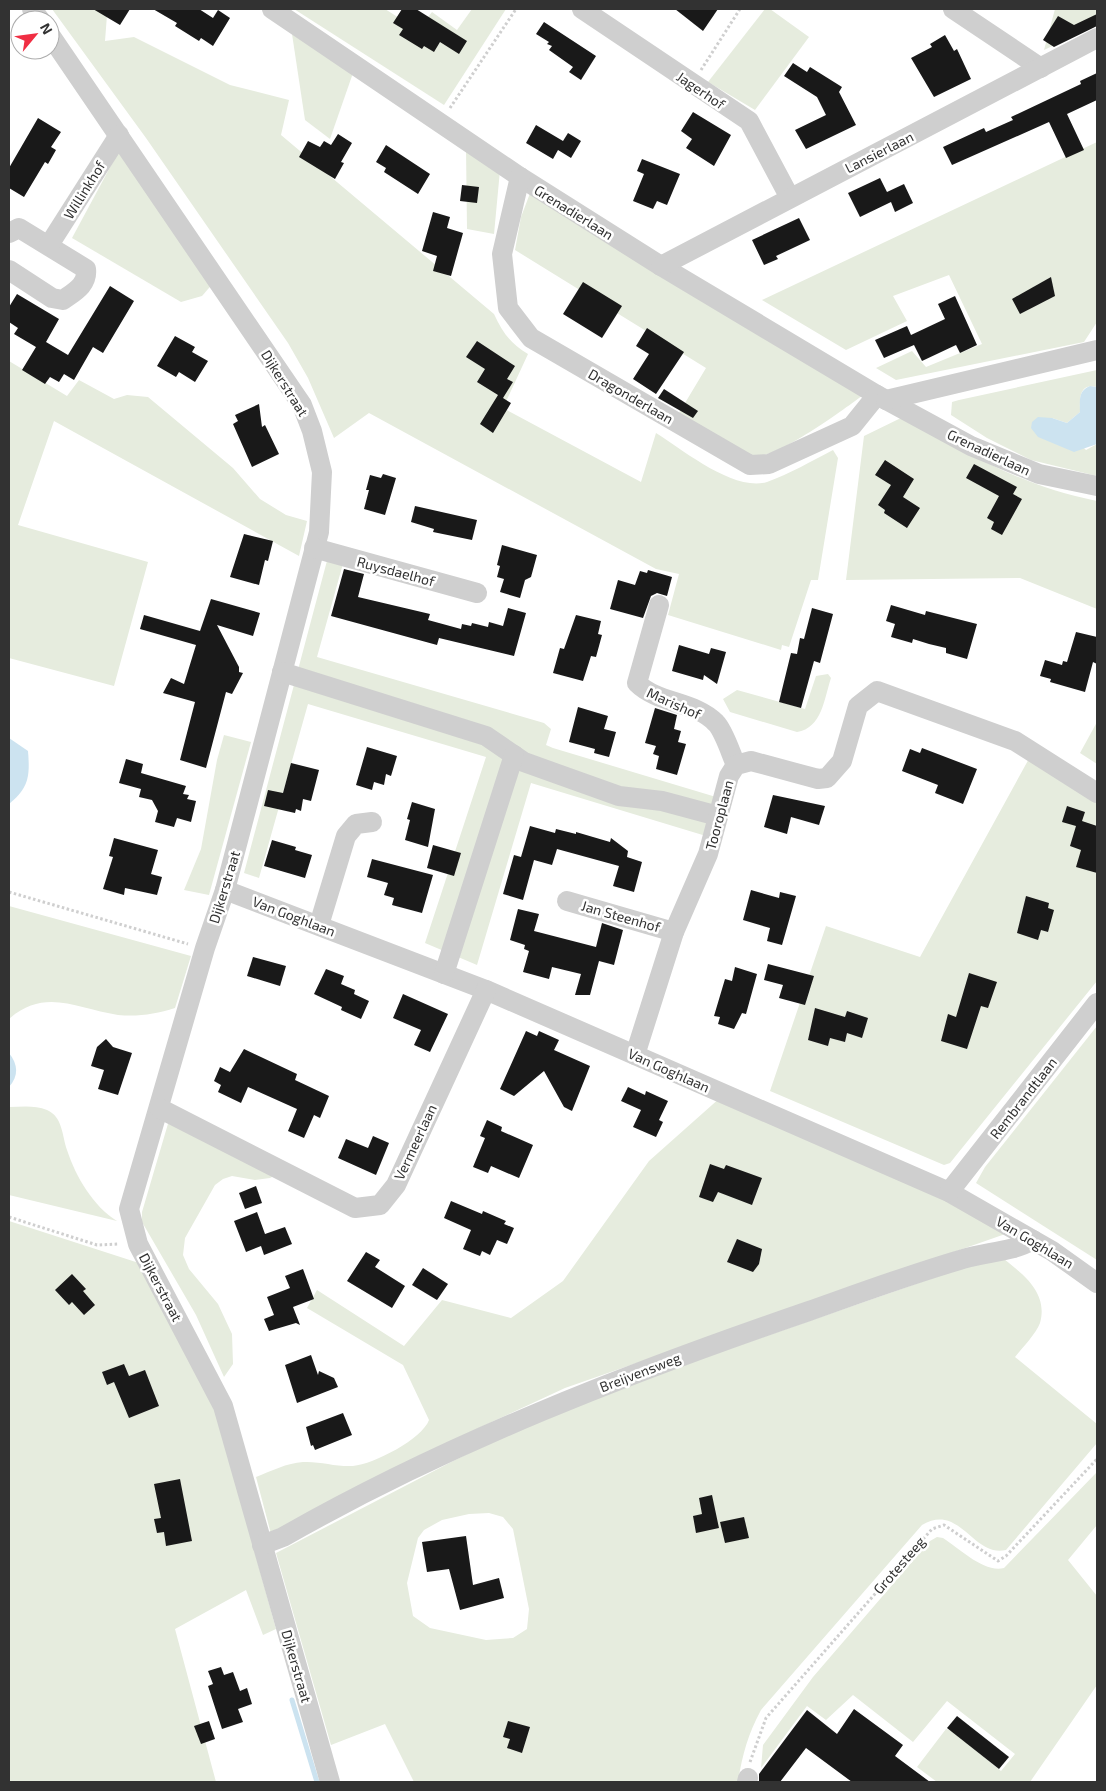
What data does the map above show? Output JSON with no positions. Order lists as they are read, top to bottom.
{
  "streets": {
    "street": [
      "Jagerhof",
      "Lansierlaan",
      "Willinkhof",
      "Grenadierlaan",
      "Dijkerstraat",
      "Dragonderlaan",
      "Ruysdaelhof",
      "Marishof",
      "Tooroplaan",
      "Van Goghlaan",
      "Jan Steenhof",
      "Rembrandtlaan",
      "Vermeerlaan",
      "Breijvensweg"
    ],
    "path": ["Grotesteeg"]
  },
  "crossings": [
    ["Jagerhof", "Lansierlaan"],
    ["Lansierlaan", "Grenadierlaan"],
    ["Willinkhof", "Dijkerstraat"],
    ["Grenadierlaan", "Dragonderlaan"],
    ["Dijkerstraat", "Ruysdaelhof"],
    ["Dijkerstraat", "Van Goghlaan"],
    ["Dijkerstraat", "Vermeerlaan"],
    ["Dijkerstraat", "Breijvensweg"],
    ["Marishof", "Tooroplaan"],
    ["Tooroplaan", "Van Goghlaan"],
    ["Tooroplaan", "Jan Steenhof"],
    ["Van Goghlaan", "Rembrandtlaan"],
    ["Van Goghlaan", "Vermeerlaan"],
    ["Van Goghlaan", "Breijvensweg"]
  ],
  "north": "top right"
}
